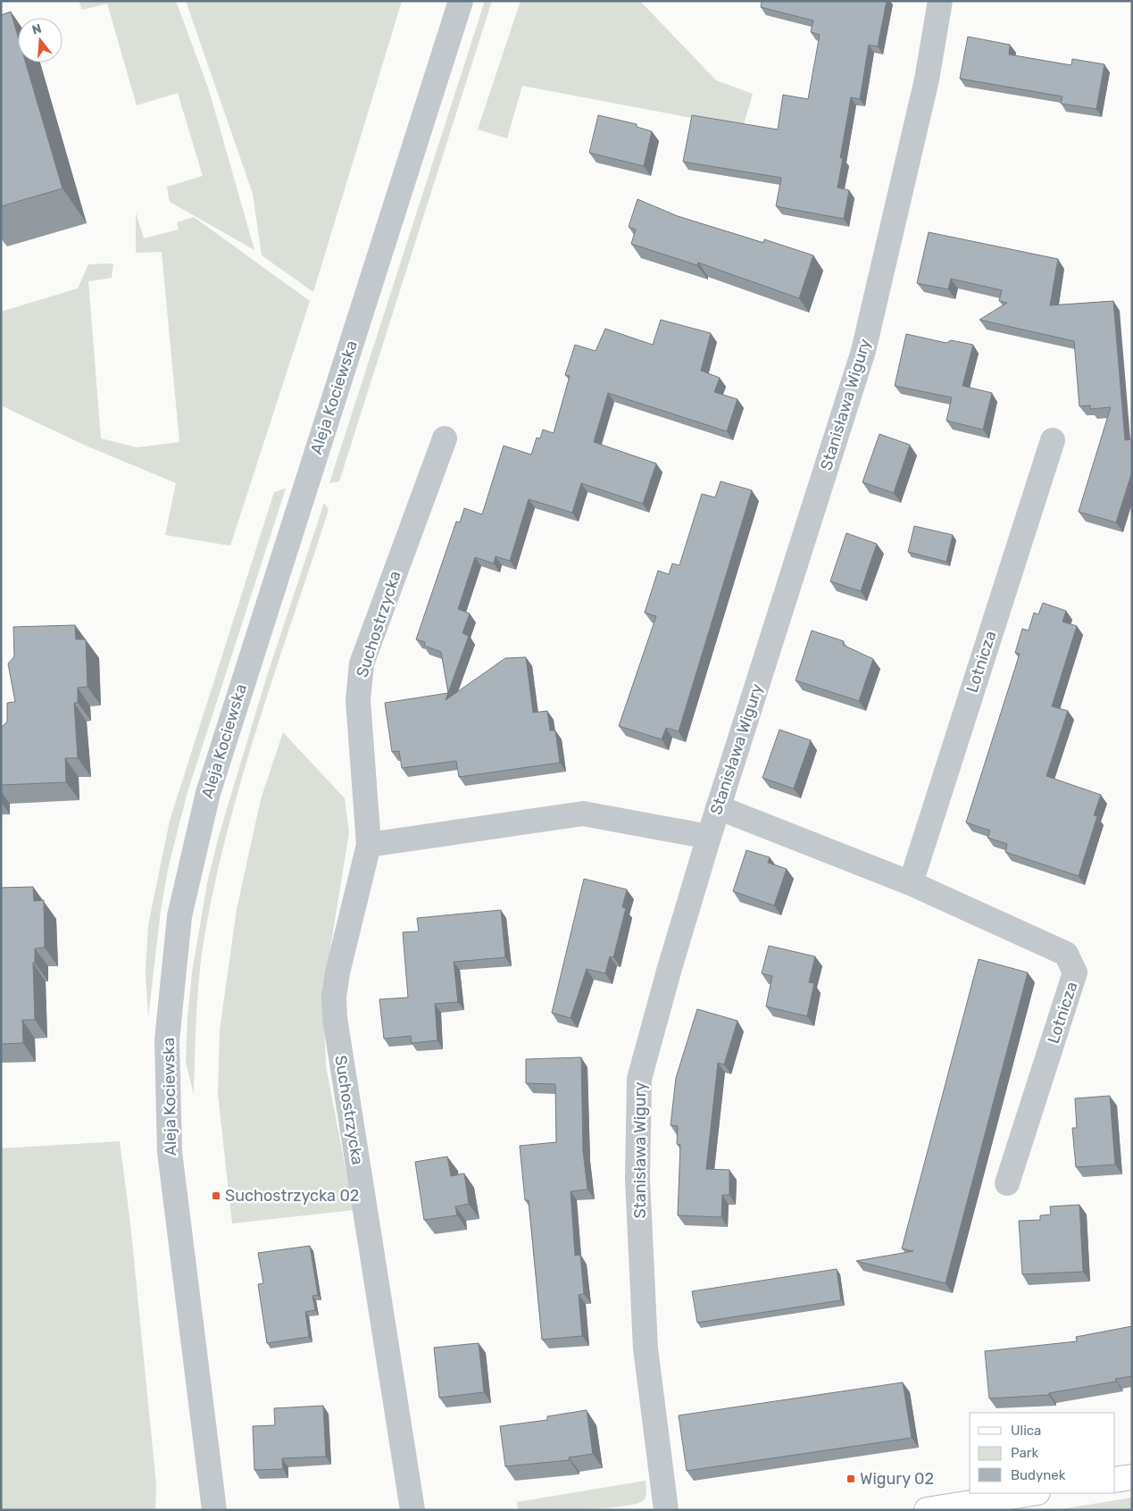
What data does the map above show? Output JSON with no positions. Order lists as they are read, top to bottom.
{
  "streets": {
    "street": [
      "Aleja Kociewska",
      "Stanisława Wigury",
      "Suchostrzycka",
      "Lotnicza"
    ]
  },
  "crossings": [
    ["Stanisława Wigury", "Lotnicza"]
  ],
  "places": {
    "transit": ["Suchostrzycka 02", "Wigury 02"]
  },
  "legend": ["Ulica", "Park", "Budynek"],
  "north": "top"
}
